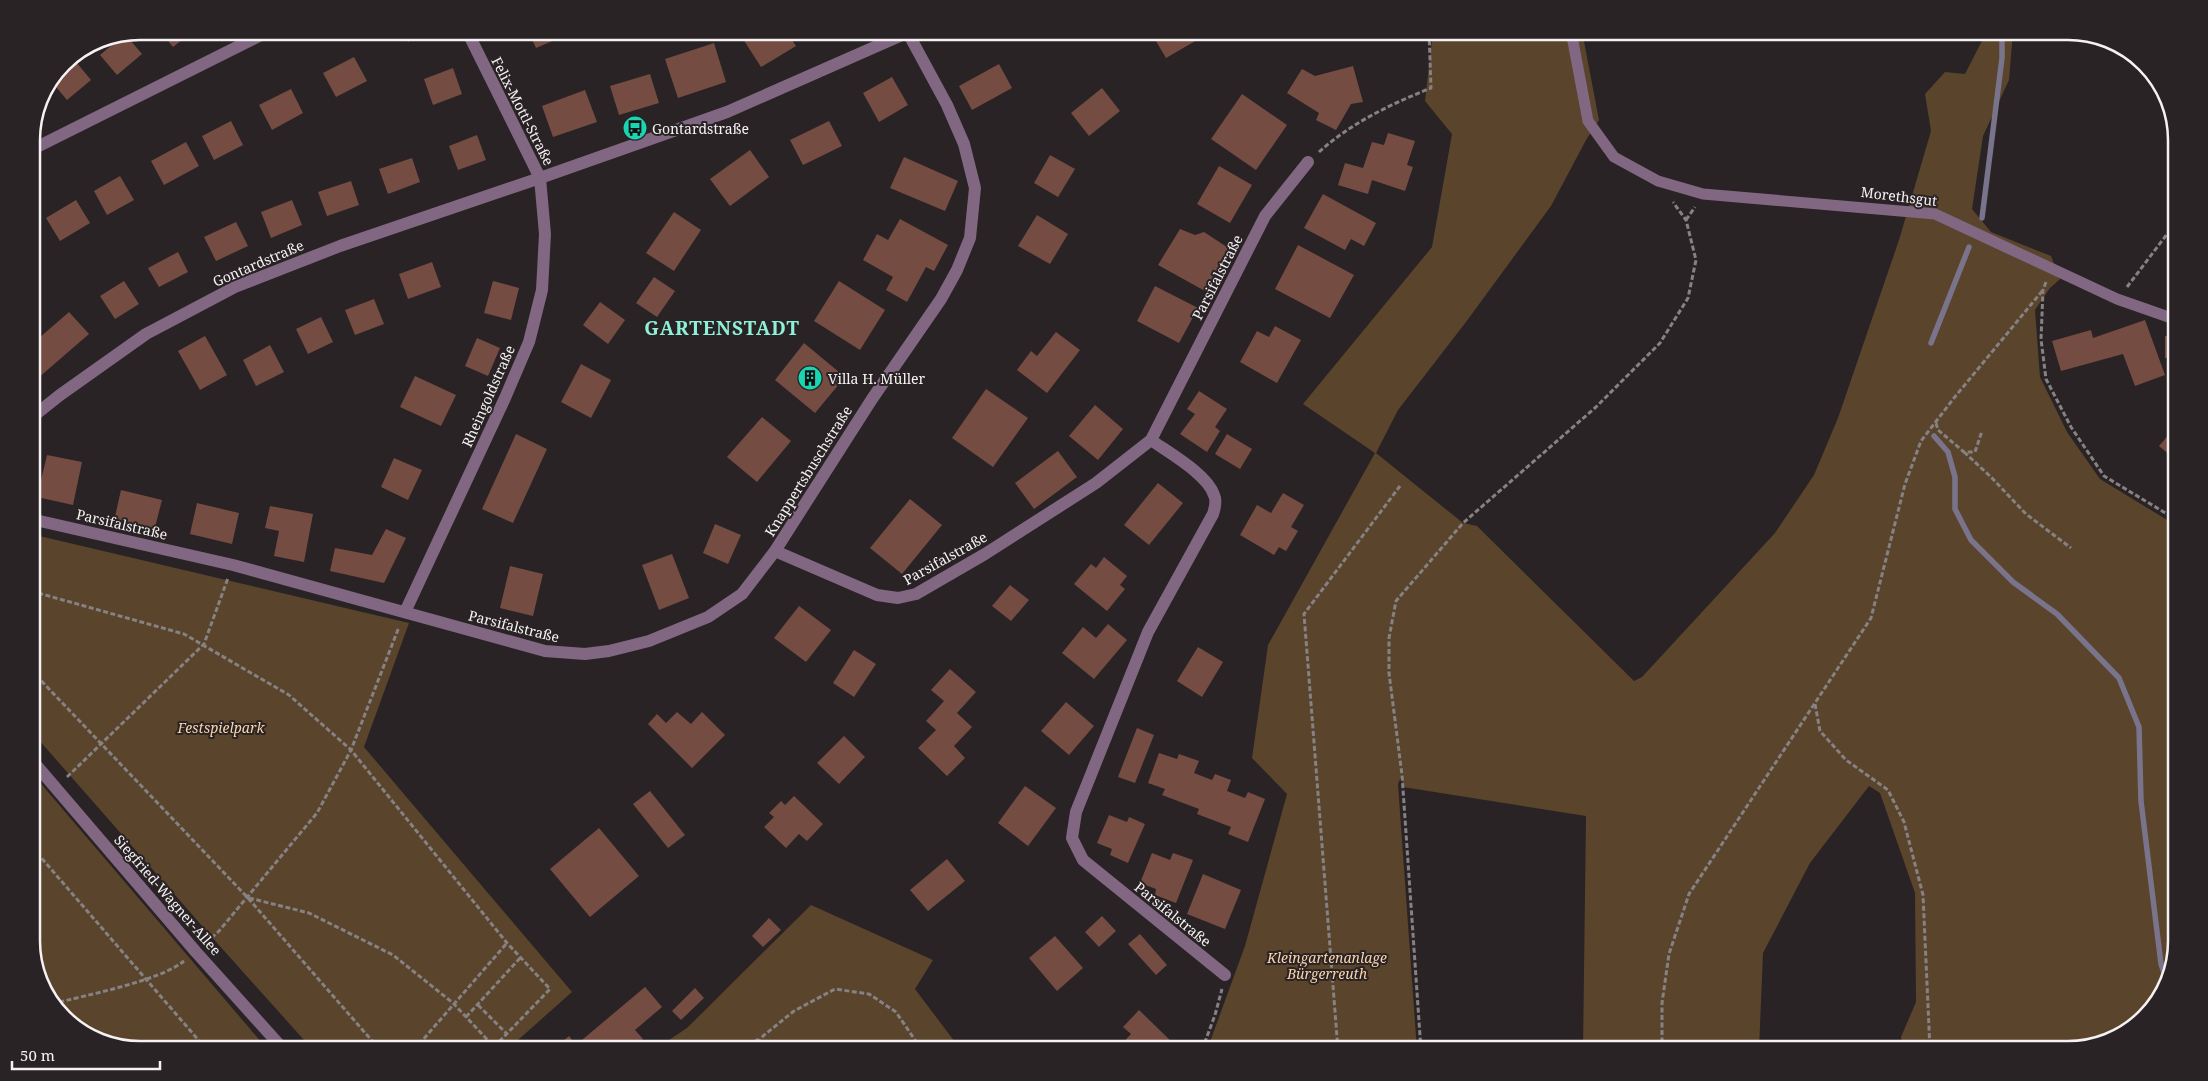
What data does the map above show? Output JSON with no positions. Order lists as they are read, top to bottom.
{
  "streets": {
    "street": [
      "Felix-Mottl-Straße",
      "Gontardstraße",
      "Parsifalstraße",
      "Rheingoldstraße",
      "Knappertsbuschstraße",
      "Siegfried-Wagner-Allee"
    ],
    "lane": ["Morethsgut"]
  },
  "crossings": [
    ["Felix-Mottl-Straße", "Gontardstraße"],
    ["Felix-Mottl-Straße", "Rheingoldstraße"],
    ["Gontardstraße", "Rheingoldstraße"],
    ["Parsifalstraße", "Rheingoldstraße"],
    ["Parsifalstraße", "Knappertsbuschstraße"]
  ],
  "districts": ["GARTENSTADT"],
  "parks": ["Festspielpark", "Kleingartenanlage Bürgerreuth"],
  "places": {
    "bus stop": ["Gontardstraße"],
    "building": ["Villa H. Müller"]
  },
  "scale_bar": "50 m"
}
